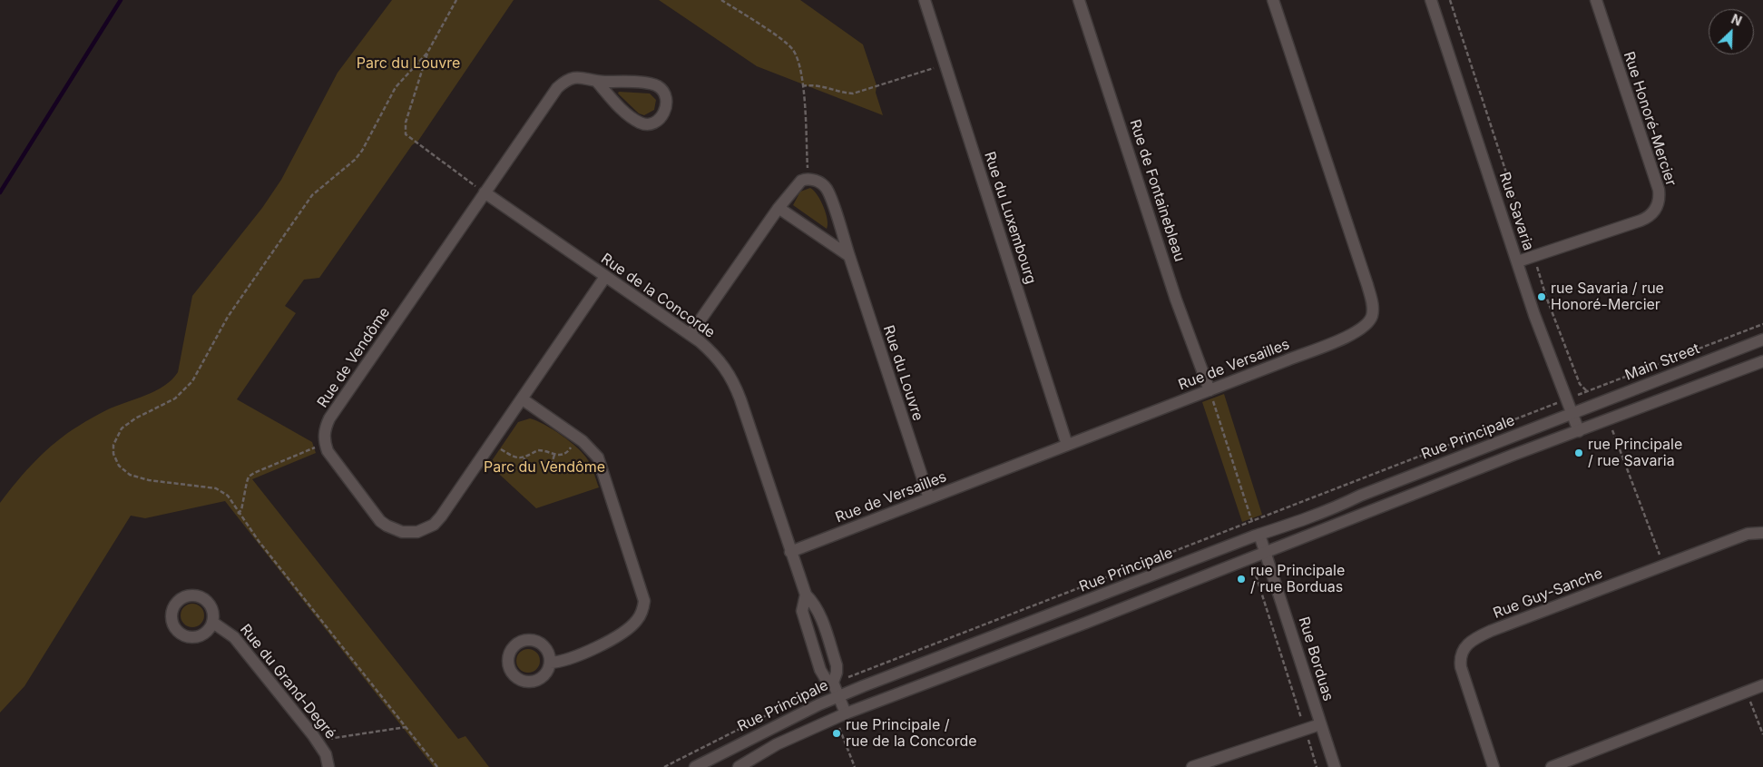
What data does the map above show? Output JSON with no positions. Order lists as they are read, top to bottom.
{
  "streets": {
    "street": [
      "Rue Honoré-Mercier",
      "Rue de Fontainebleau",
      "Rue Savaria",
      "Rue du Luxembourg",
      "Rue de la Concorde",
      "Rue de Vendôme",
      "Main Street",
      "Rue de Versailles",
      "Rue du Louvre",
      "Rue Principale",
      "Rue Guy-Sanche",
      "Rue Borduas",
      "Rue du Grand-Degré"
    ]
  },
  "crossings": [
    ["Rue Honoré-Mercier", "Rue Savaria"],
    ["Rue de Fontainebleau", "Rue de Versailles"],
    ["Rue Savaria", "Main Street"],
    ["Rue Savaria", "Rue Principale"],
    ["Rue du Luxembourg", "Rue de Versailles"],
    ["Rue de la Concorde", "Rue de Vendôme"],
    ["Rue de la Concorde", "Rue de Versailles"],
    ["Rue de la Concorde", "Rue du Louvre"],
    ["Rue de la Concorde", "Rue Principale"],
    ["Main Street", "Rue Principale"],
    ["Rue de Versailles", "Rue du Louvre"],
    ["Rue Principale", "Rue Borduas"]
  ],
  "parks": ["Parc du Louvre", "Parc du Vendôme"],
  "places": [
    "rue Savaria / rue Honoré-Mercier",
    "rue Principale / rue Savaria",
    "rue Principale / rue Borduas",
    "rue Principale / rue de la Concorde"
  ],
  "north": "top right"
}
